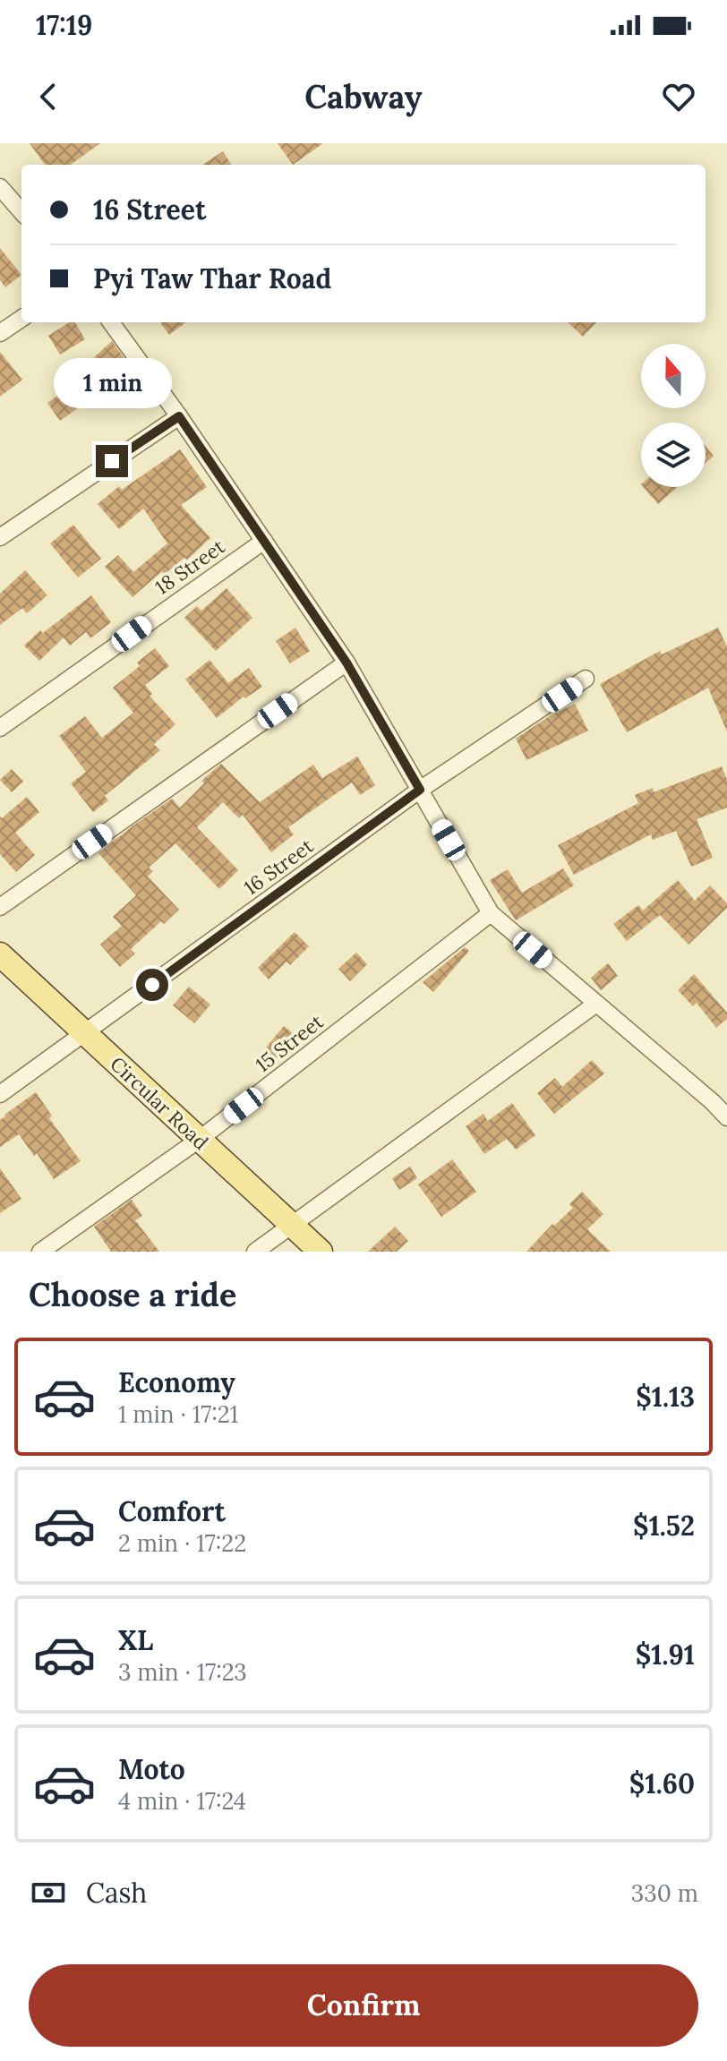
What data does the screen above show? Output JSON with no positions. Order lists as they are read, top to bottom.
{
  "streets": {
    "main road": ["Circular Road"],
    "street": ["18 Street", "16 Street", "15 Street"]
  },
  "crossings": [
    ["16 Street", "Circular Road"],
    ["15 Street", "Circular Road"]
  ],
  "north": "top",
  "page": {
    "status": "17:19",
    "header": "Cabway",
    "banner": ["16 Street", "Pyi Taw Thar Road"],
    "bubble": "1 min",
    "heading": "Choose a ride",
    "list": [
      {
        "name": "Economy",
        "note": "1 min · 17:21",
        "value": "$1.13"
      },
      {
        "name": "Comfort",
        "note": "2 min · 17:22",
        "value": "$1.52"
      },
      {
        "name": "XL",
        "note": "3 min · 17:23",
        "value": "$1.91"
      },
      {
        "name": "Moto",
        "note": "4 min · 17:24",
        "value": "$1.60"
      }
    ],
    "pay": ["Cash", "330 m"],
    "buttons": "Confirm"
  }
}
